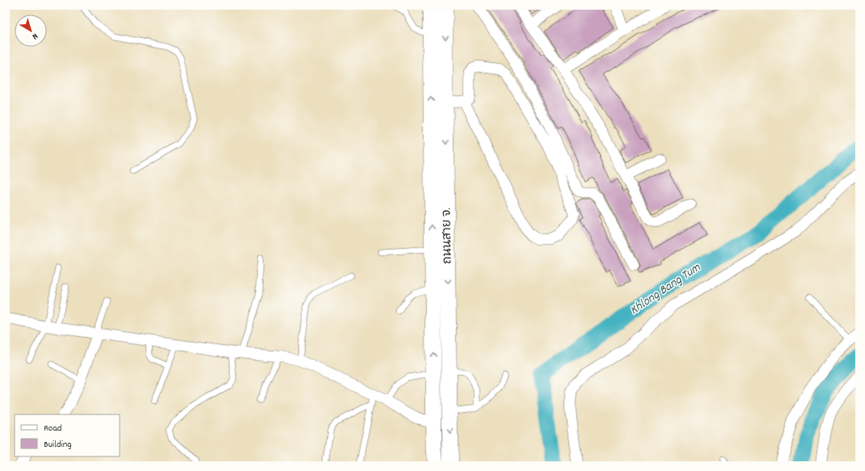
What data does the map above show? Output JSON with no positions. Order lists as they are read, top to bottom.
{
  "streets": {
    "main road": ["ถนนสาย จ."]
  },
  "water": ["Khlong Bang Tum"],
  "legend": ["Road", "Building"],
  "north": "bottom right"
}
